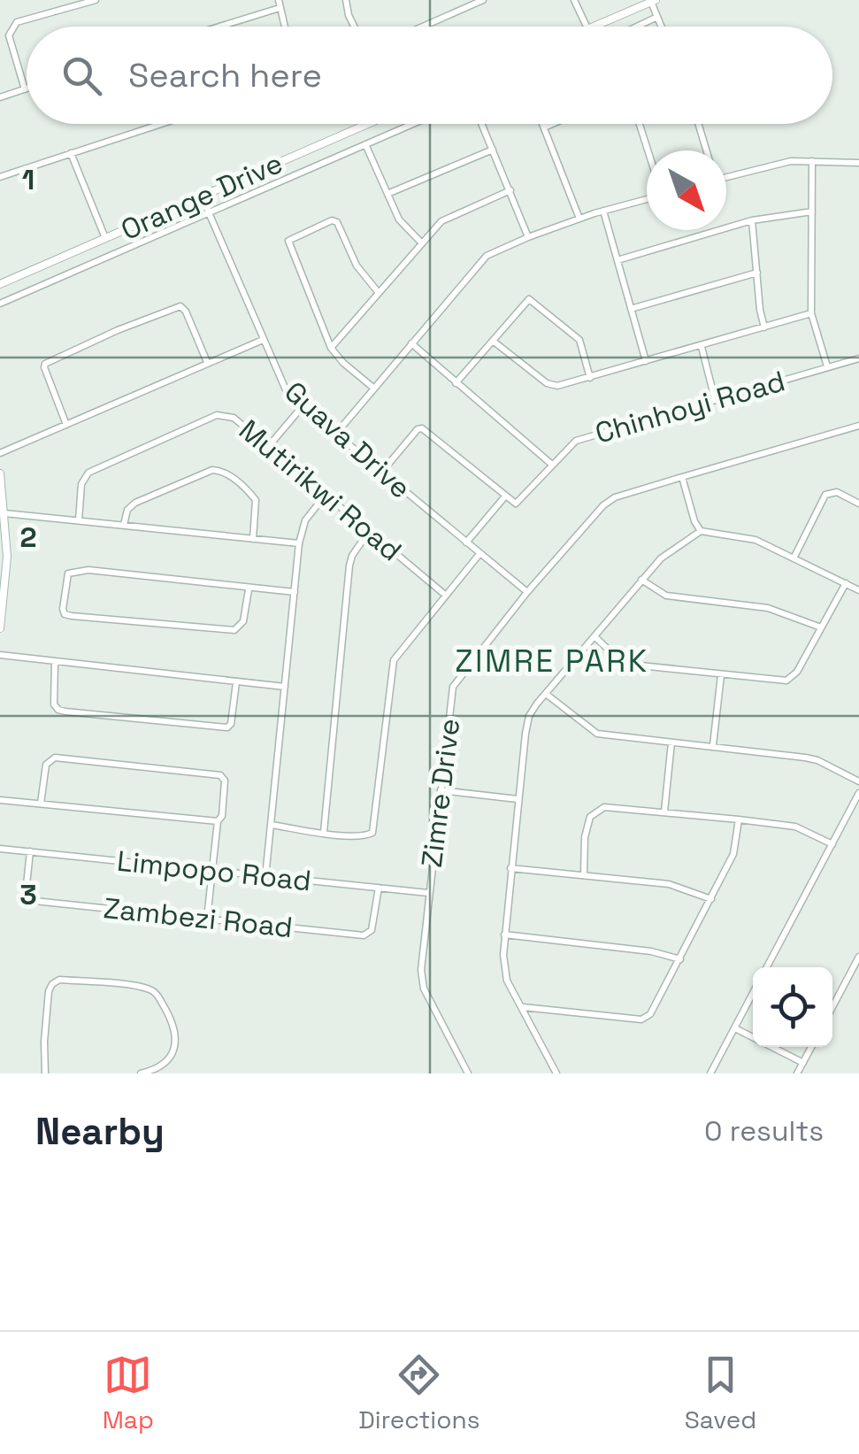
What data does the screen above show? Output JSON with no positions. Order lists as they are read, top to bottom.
{
  "streets": {
    "street": [
      "Orange Drive",
      "Chinhoyi Road",
      "Guava Drive",
      "Mutirikwi Road",
      "Zimre Drive",
      "Limpopo Road",
      "Zambezi Road"
    ]
  },
  "crossings": [
    ["Orange Drive", "Guava Drive"],
    ["Guava Drive", "Zimre Drive"],
    ["Zimre Drive", "Limpopo Road"],
    ["Limpopo Road", "Zambezi Road"]
  ],
  "districts": ["ZIMRE PARK"],
  "north": "bottom right",
  "page": {
    "search": "Search here",
    "heading": ["Nearby", "0 results"],
    "nav": ["Map", "Directions", "Saved"]
  },
  "grid": {
    "rows": ["1", "2", "3"]
  }
}
